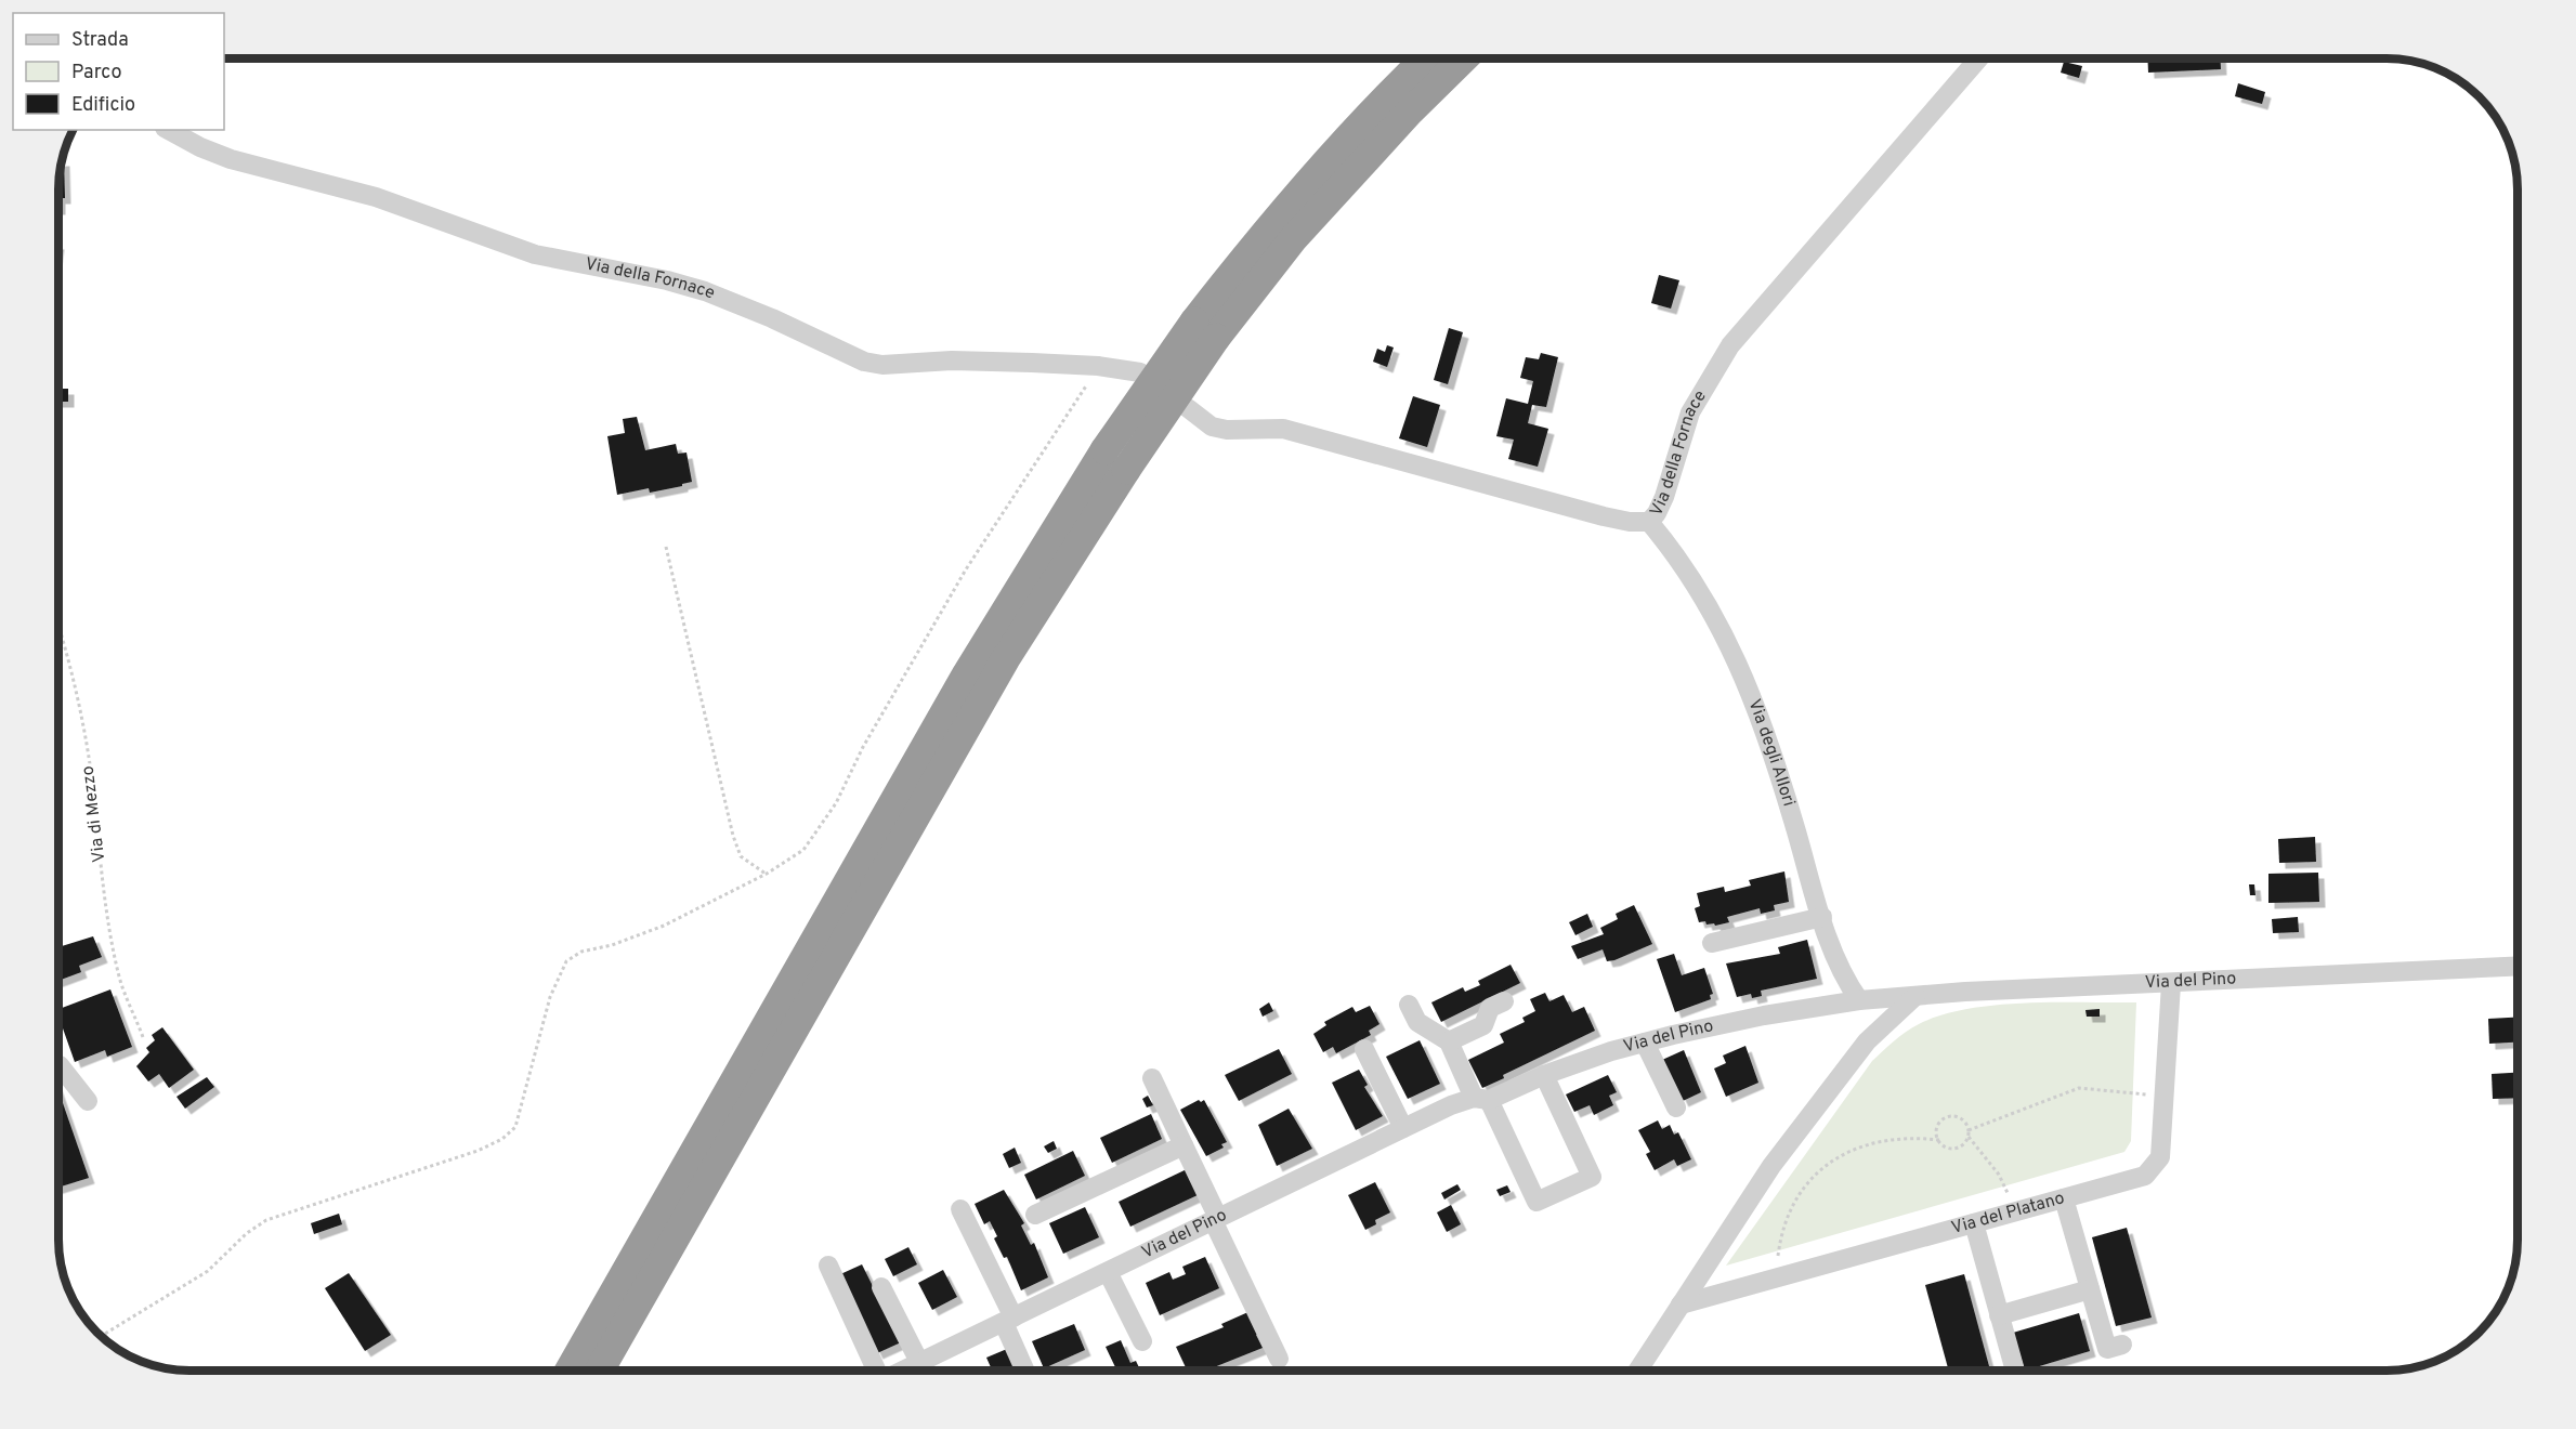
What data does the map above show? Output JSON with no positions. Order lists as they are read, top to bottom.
{
  "streets": {
    "street": [
      "Via della Fornace",
      "Via degli Allori",
      "Via del Pino",
      "Via del Platano"
    ],
    "path": ["Via di Mezzo"]
  },
  "crossings": [
    ["Via della Fornace", "Via degli Allori"],
    ["Via degli Allori", "Via del Pino"],
    ["Via del Pino", "Via del Platano"]
  ],
  "legend": ["Strada", "Parco", "Edificio"]
}
